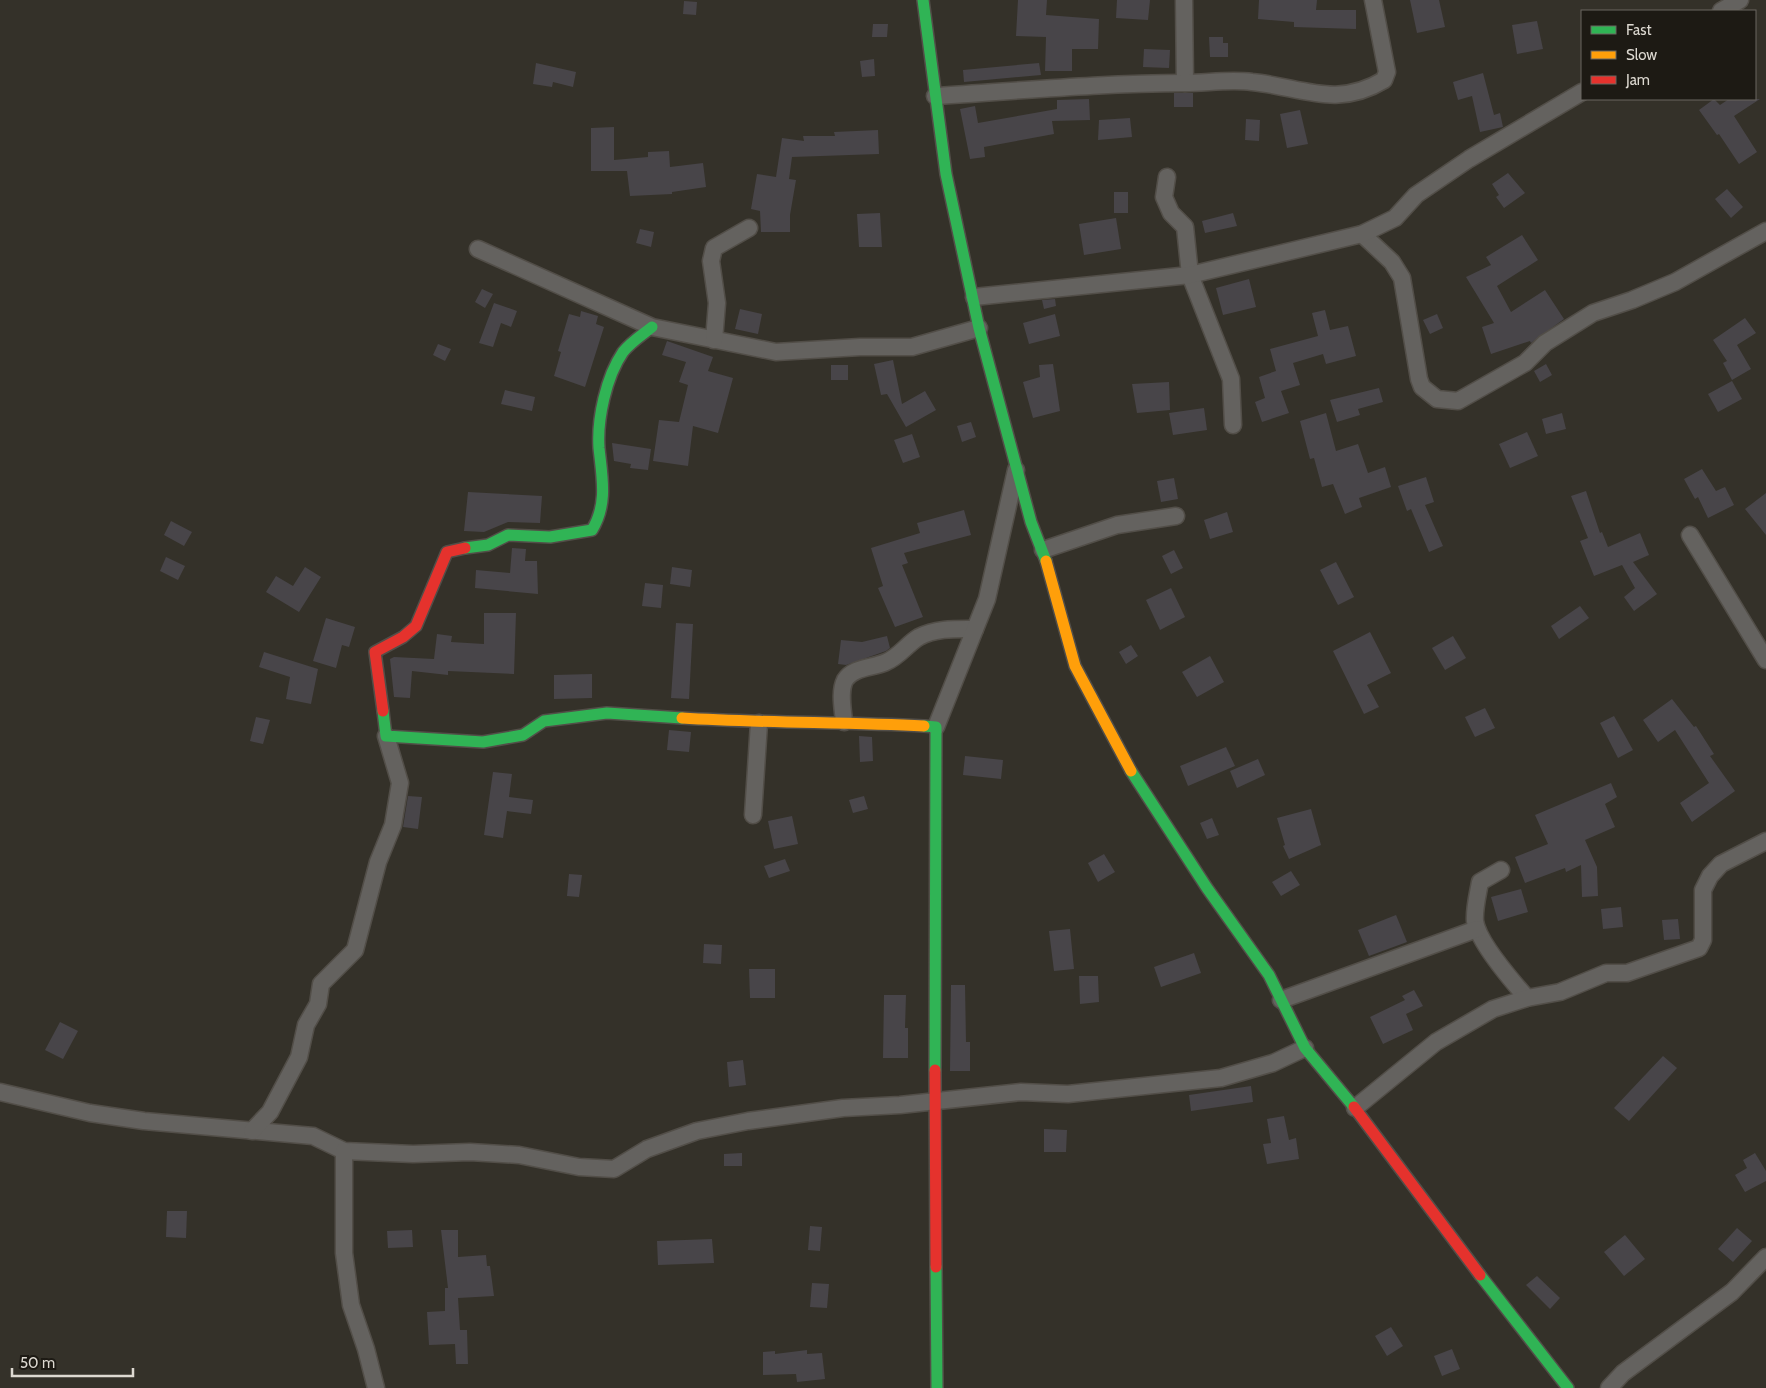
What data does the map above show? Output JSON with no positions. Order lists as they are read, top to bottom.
{
  "legend": ["Fast", "Slow", "Jam"],
  "scale_bar": "50 m"
}
